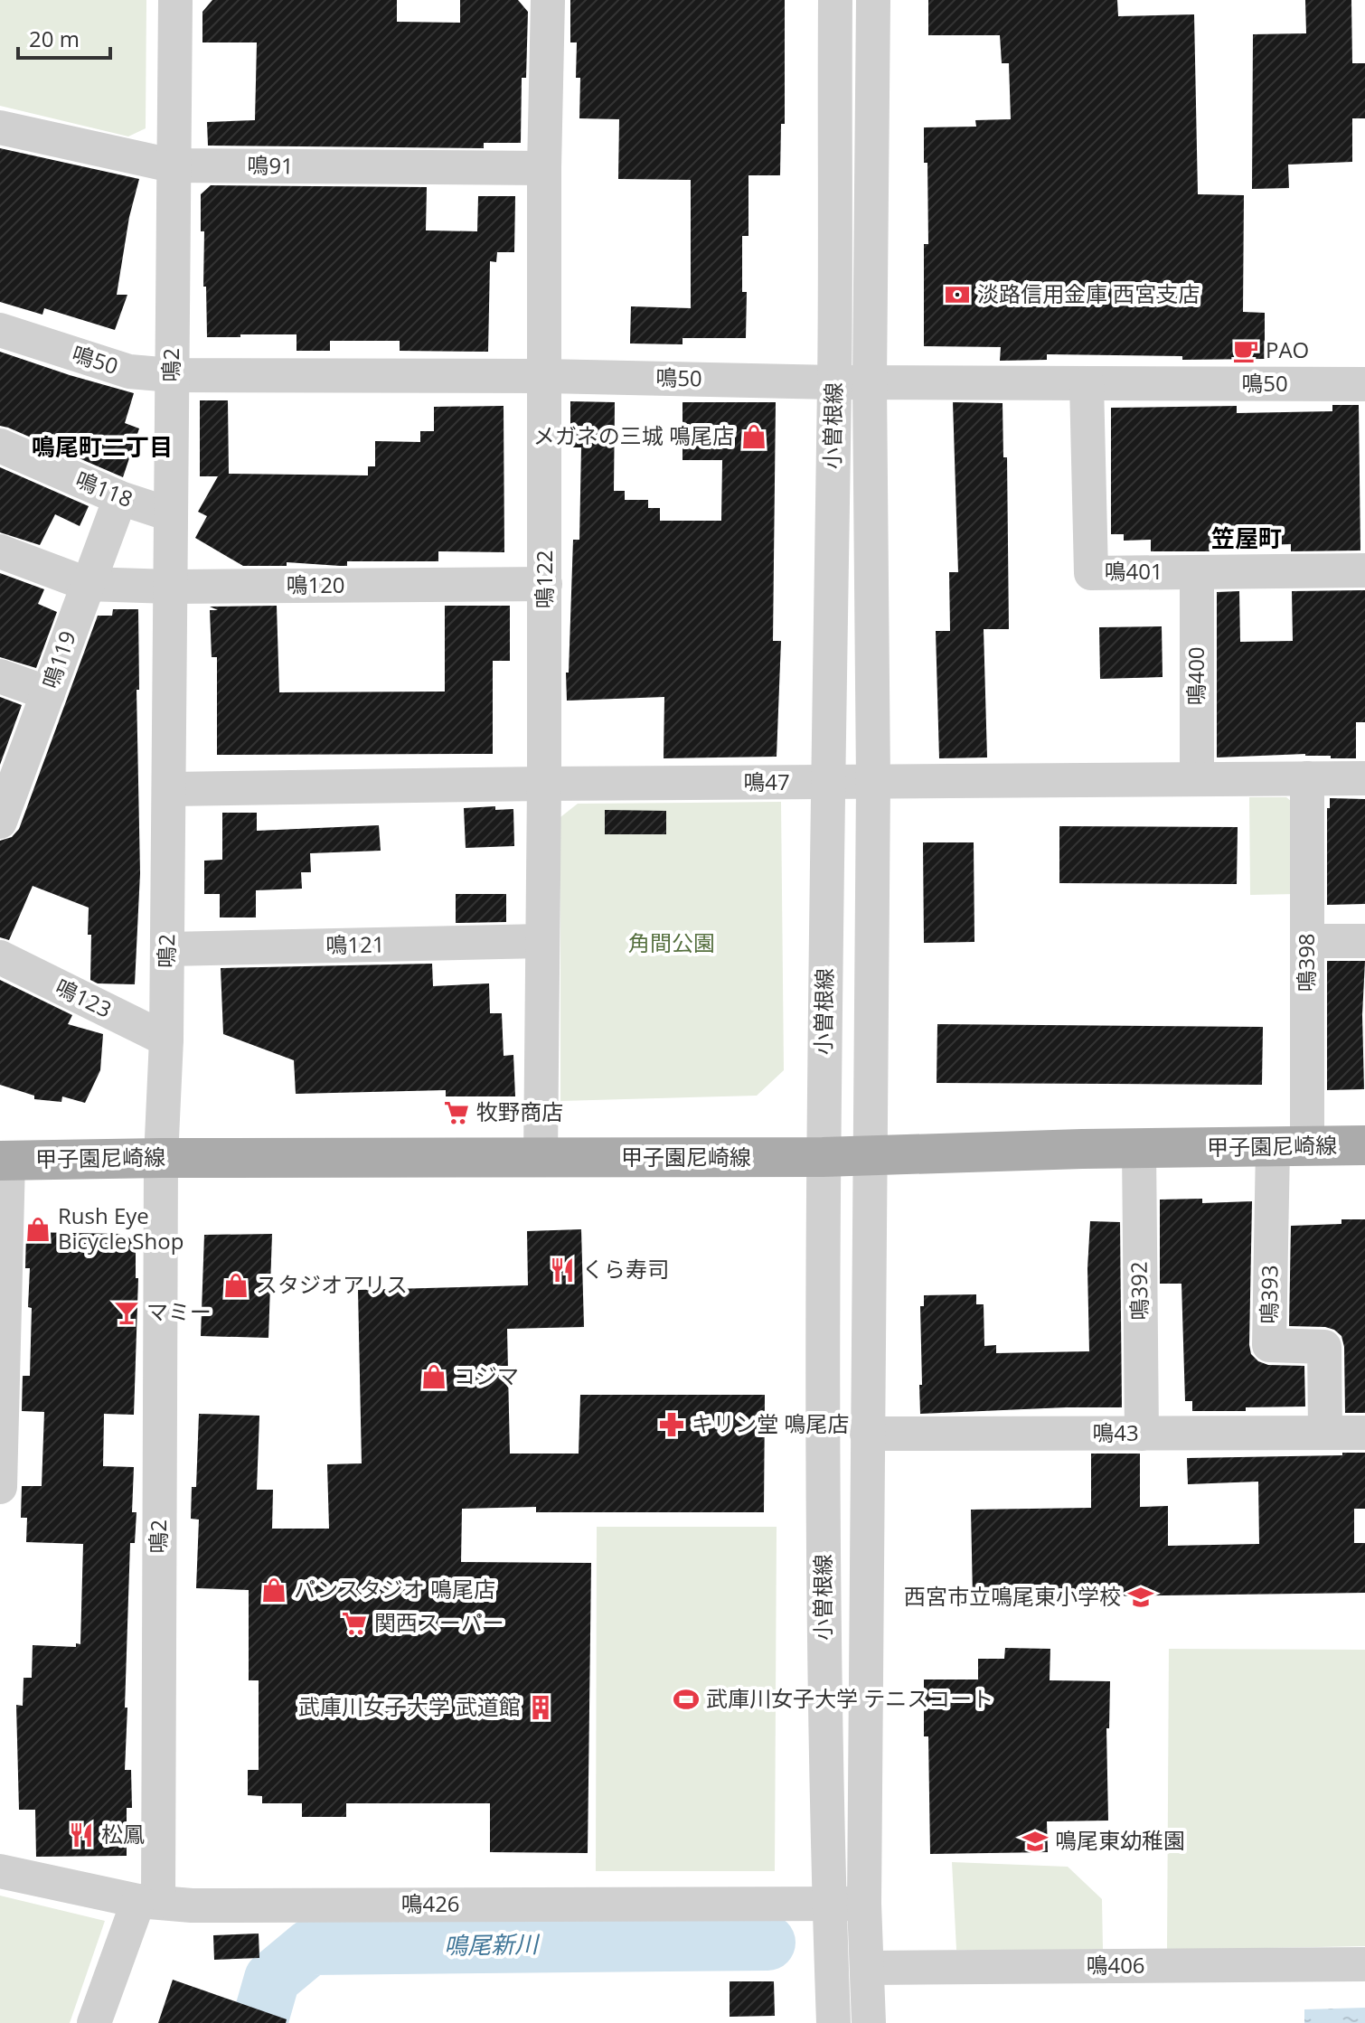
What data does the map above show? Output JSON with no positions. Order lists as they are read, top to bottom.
{
  "streets": {
    "main road": ["甲子園尼崎線"],
    "street": [
      "鳴91",
      "鳴50",
      "鳴2",
      "小曽根線",
      "鳴118",
      "鳴401",
      "鳴122",
      "鳴120",
      "鳴119",
      "鳴400",
      "鳴47",
      "鳴121",
      "鳴398",
      "鳴123",
      "鳴392",
      "鳴393",
      "鳴43",
      "鳴426",
      "鳴406"
    ]
  },
  "crossings": [
    ["鳴91", "鳴2"],
    ["鳴91", "鳴122"],
    ["鳴50", "鳴2"],
    ["鳴50", "小曽根線"],
    ["鳴50", "鳴401"],
    ["鳴50", "鳴122"],
    ["鳴2", "鳴118"],
    ["鳴2", "鳴120"],
    ["鳴2", "鳴47"],
    ["鳴2", "鳴121"],
    ["鳴2", "鳴123"],
    ["鳴2", "甲子園尼崎線"],
    ["鳴2", "鳴426"],
    ["小曽根線", "鳴47"],
    ["小曽根線", "甲子園尼崎線"],
    ["小曽根線", "鳴43"],
    ["小曽根線", "鳴426"],
    ["小曽根線", "鳴406"],
    ["鳴118", "鳴119"],
    ["鳴401", "鳴400"],
    ["鳴122", "鳴120"],
    ["鳴122", "鳴47"],
    ["鳴122", "鳴121"],
    ["鳴122", "甲子園尼崎線"],
    ["鳴120", "鳴119"],
    ["鳴400", "鳴47"],
    ["鳴47", "鳴398"],
    ["鳴398", "甲子園尼崎線"],
    ["鳴398", "鳴393"],
    ["甲子園尼崎線", "鳴392"],
    ["甲子園尼崎線", "鳴393"],
    ["鳴392", "鳴43"],
    ["鳴393", "鳴43"]
  ],
  "districts": ["鳴尾町二丁目", "笠屋町"],
  "water": ["鳴尾新川"],
  "parks": ["角間公園"],
  "places": {
    "bank": ["淡路信用金庫 西宮支店"],
    "cafe": ["PAO"],
    "shop": [
      "メガネの三城 鳴尾店",
      "Rush Eye Bicycle Shop",
      "スタジオアリス",
      "コジマ",
      "パンスタジオ 鳴尾店"
    ],
    "supermarket": ["牧野商店", "関西スーパー"],
    "restaurant": ["くら寿司", "松鳳"],
    "bar": ["マミー"],
    "pharmacy": ["キリン堂 鳴尾店"],
    "school or university": ["西宮市立鳴尾東小学校", "鳴尾東幼稚園"],
    "sports": ["武庫川女子大学 テニスコート"],
    "building": ["武庫川女子大学 武道館"]
  },
  "scale_bar": "20 m"
}
